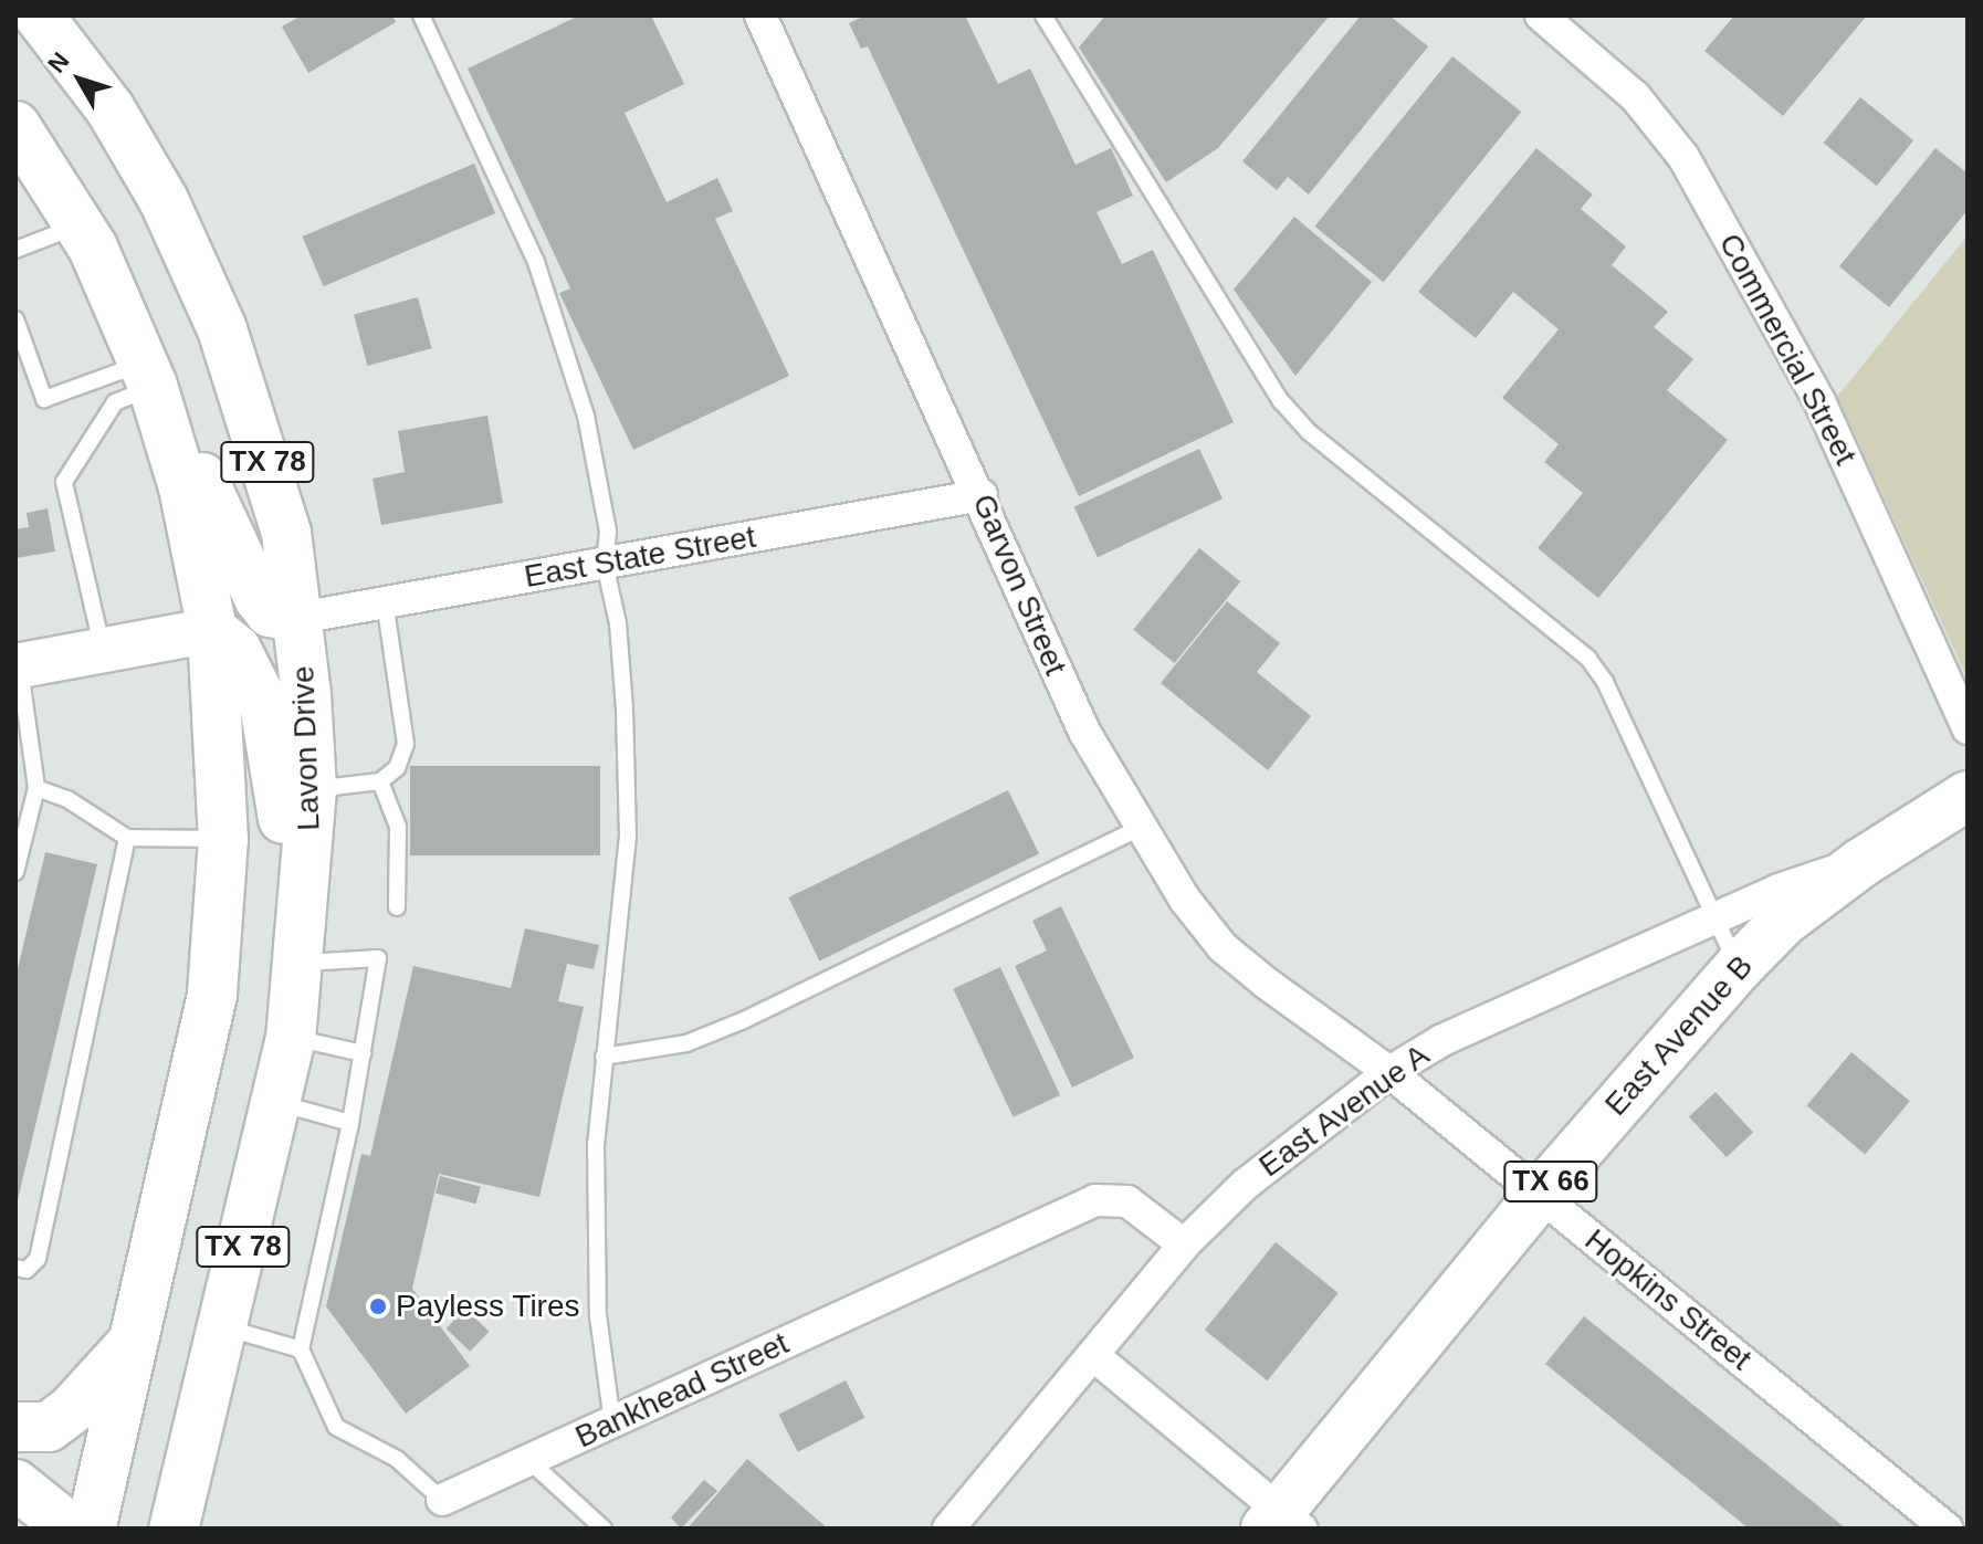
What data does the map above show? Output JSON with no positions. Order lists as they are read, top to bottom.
{
  "streets": {
    "main road": [
      "TX 78",
      "Lavon Drive",
      "East Avenue B",
      "TX 66"
    ],
    "street": [
      "Commercial Street",
      "East State Street",
      "Garvon Street",
      "East Avenue A",
      "Hopkins Street",
      "Bankhead Street"
    ]
  },
  "crossings": [
    ["East State Street", "Garvon Street"],
    ["East State Street", "Lavon Drive"],
    ["Garvon Street", "East Avenue A"],
    ["Garvon Street", "Hopkins Street"],
    ["East Avenue B", "East Avenue A"],
    ["East Avenue B", "Hopkins Street"],
    ["East Avenue A", "Hopkins Street"],
    ["East Avenue A", "Bankhead Street"]
  ],
  "places": ["Payless Tires"],
  "north": "top left"
}
